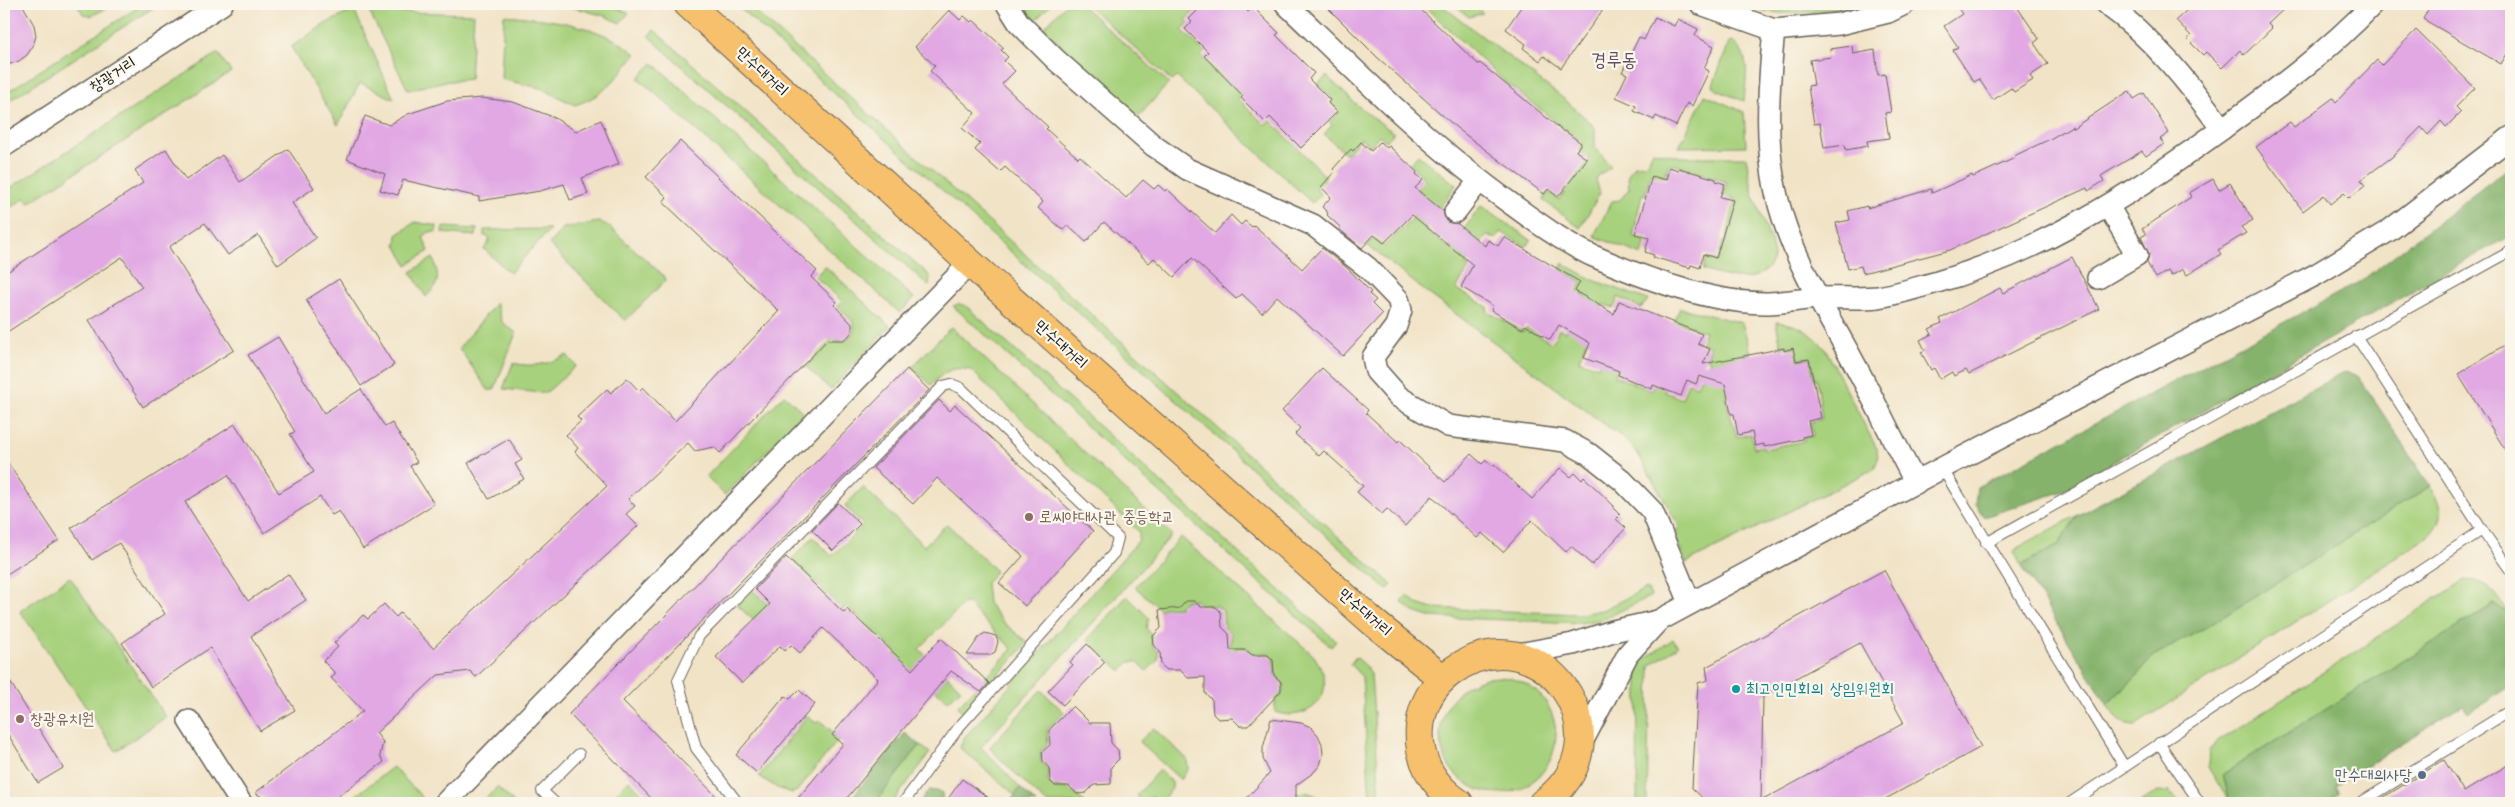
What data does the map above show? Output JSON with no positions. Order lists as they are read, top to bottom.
{
  "streets": {
    "main road": ["만수대거리"],
    "street": ["창광거리"]
  },
  "districts": ["경루동"],
  "places": [
    "로씨야대사관 중등학교",
    "최고인민회의 상임위원회",
    "창광유치원",
    "만수대의사당"
  ]
}
